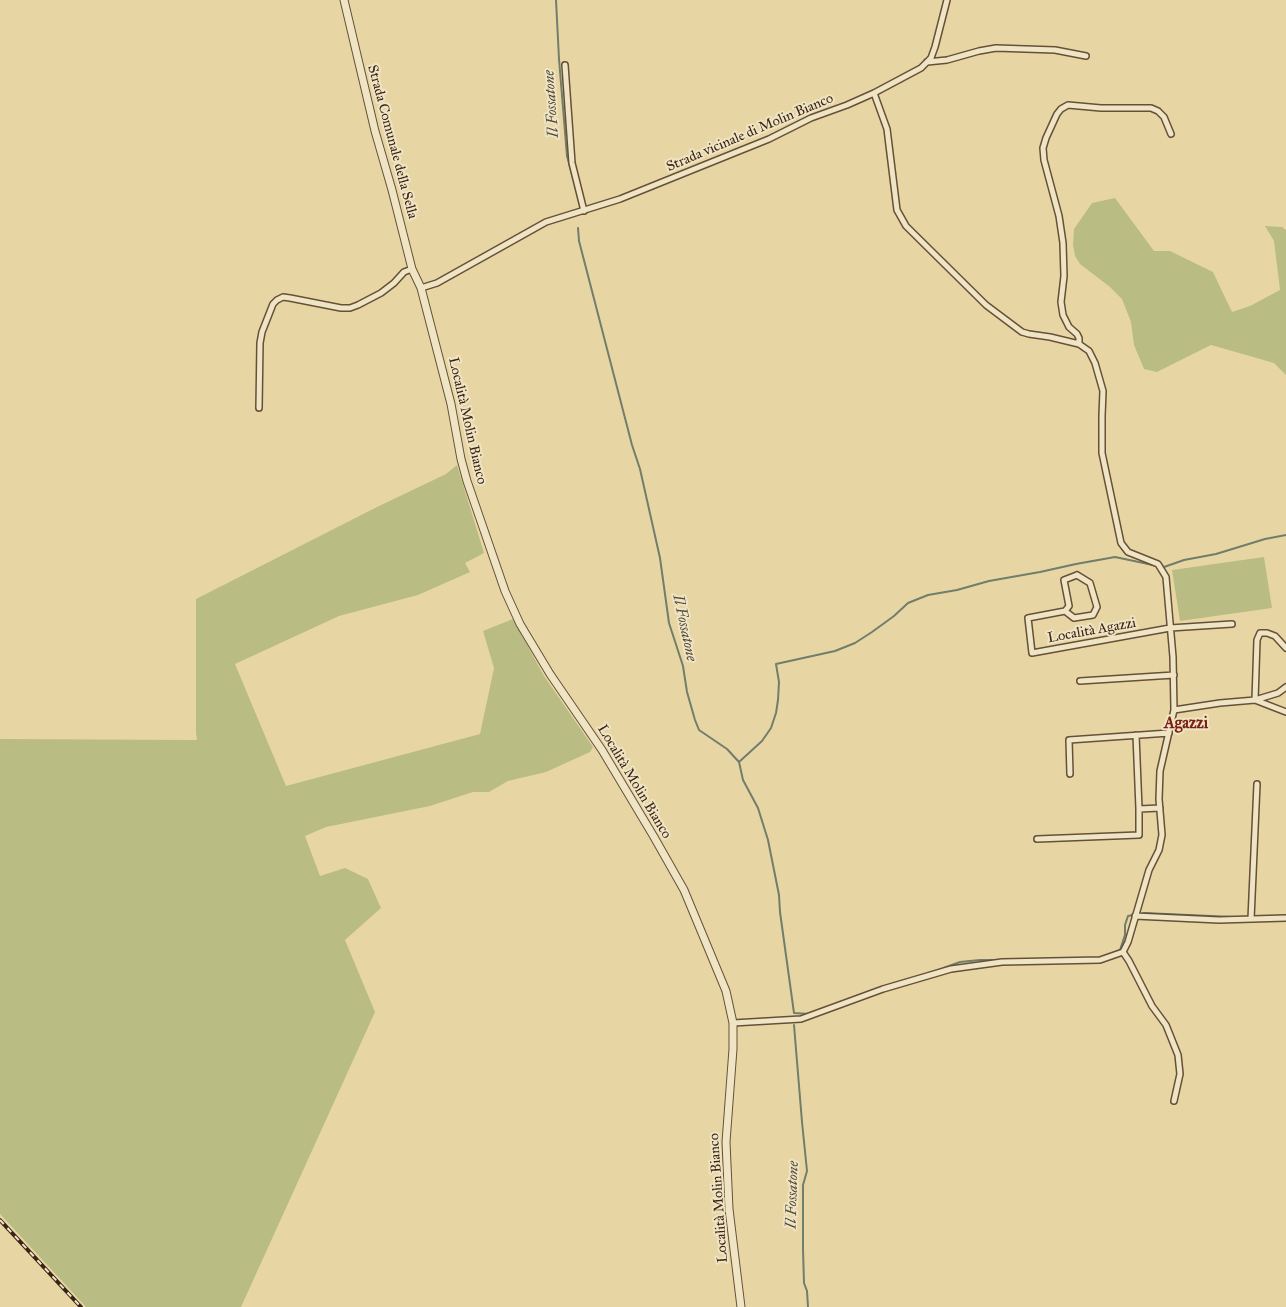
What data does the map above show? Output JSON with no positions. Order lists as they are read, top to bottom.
{
  "streets": {
    "street": [
      "Strada vicinale di Molin Bianco",
      "Strada Comunale della Sella",
      "Località Molin Bianco",
      "Località Agazzi"
    ]
  },
  "crossings": [
    ["Strada vicinale di Molin Bianco", "Strada Comunale della Sella"],
    ["Strada vicinale di Molin Bianco", "Località Molin Bianco"],
    ["Strada Comunale della Sella", "Località Molin Bianco"]
  ],
  "districts": ["Agazzi"],
  "water": ["Il Fossatone"]
}
